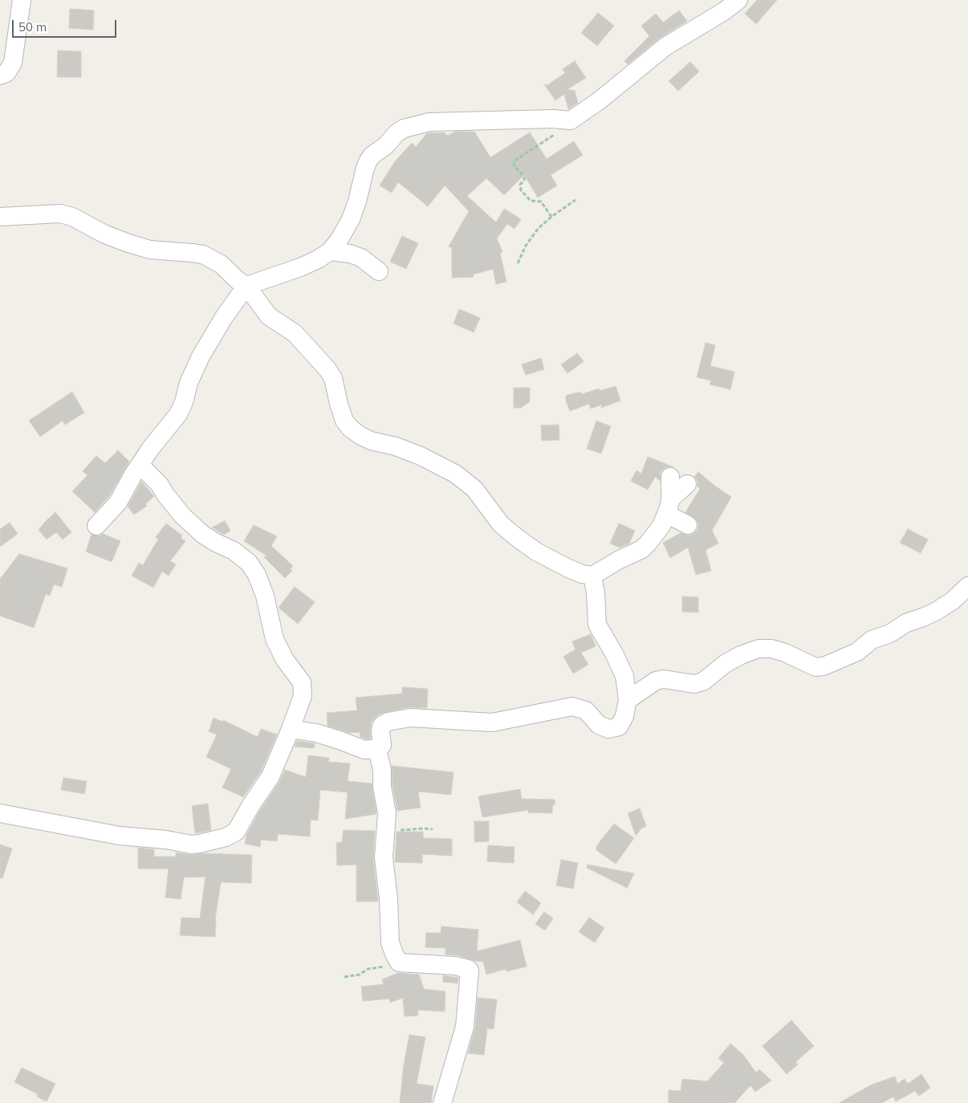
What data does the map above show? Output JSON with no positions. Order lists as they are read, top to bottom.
{
  "scale_bar": "50 m"
}
